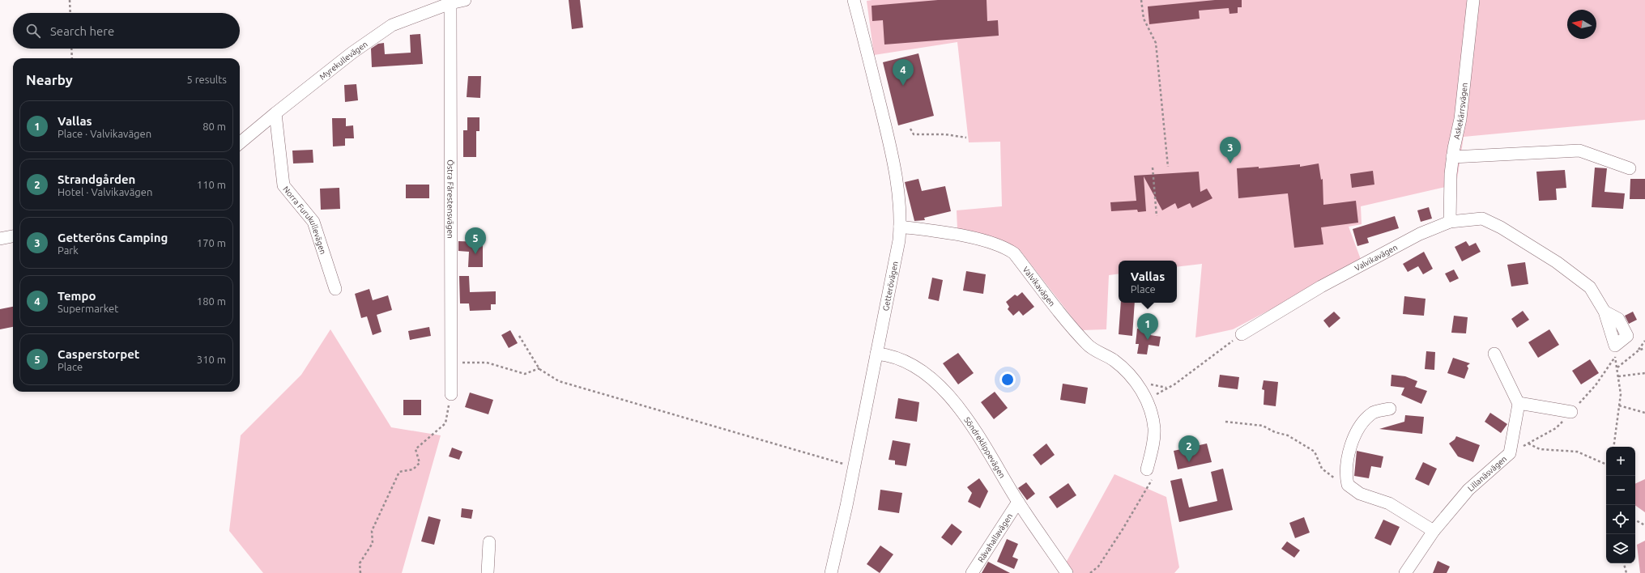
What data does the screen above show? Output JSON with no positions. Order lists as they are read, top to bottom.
{
  "streets": {
    "street": [
      "Myrekullevägen",
      "Askekärrsvägen",
      "Östra Fårestensvägen",
      "Norra Furukullevägen",
      "Valvikavägen",
      "Getterövägen",
      "Söndreklippevägen",
      "Lillanäsvägen",
      "Rävahallavägen"
    ]
  },
  "crossings": [
    ["Myrekullevägen", "Östra Fårestensvägen"],
    ["Myrekullevägen", "Norra Furukullevägen"],
    ["Askekärrsvägen", "Valvikavägen"],
    ["Valvikavägen", "Getterövägen"],
    ["Getterövägen", "Söndreklippevägen"],
    ["Söndreklippevägen", "Rävahallavägen"]
  ],
  "north": "left",
  "page": {
    "search": "Search here",
    "heading": ["Nearby", "5 results"],
    "pins": [
      "4",
      "3",
      "5",
      "1",
      "2"
    ],
    "list": [
      {
        "mark": "1",
        "name": "Vallas",
        "note": "Place · Valvikavägen",
        "value": "80 m"
      },
      {
        "mark": "2",
        "name": "Strandgården",
        "note": "Hotel · Valvikavägen",
        "value": "110 m"
      },
      {
        "mark": "3",
        "name": "Getteröns Camping",
        "note": "Park",
        "value": "170 m"
      },
      {
        "mark": "4",
        "name": "Tempo",
        "note": "Supermarket",
        "value": "180 m"
      },
      {
        "mark": "5",
        "name": "Casperstorpet",
        "note": "Place",
        "value": "310 m"
      }
    ],
    "popup": ["Vallas", "Place"],
    "map_buttons": ["+", "−"]
  }
}
